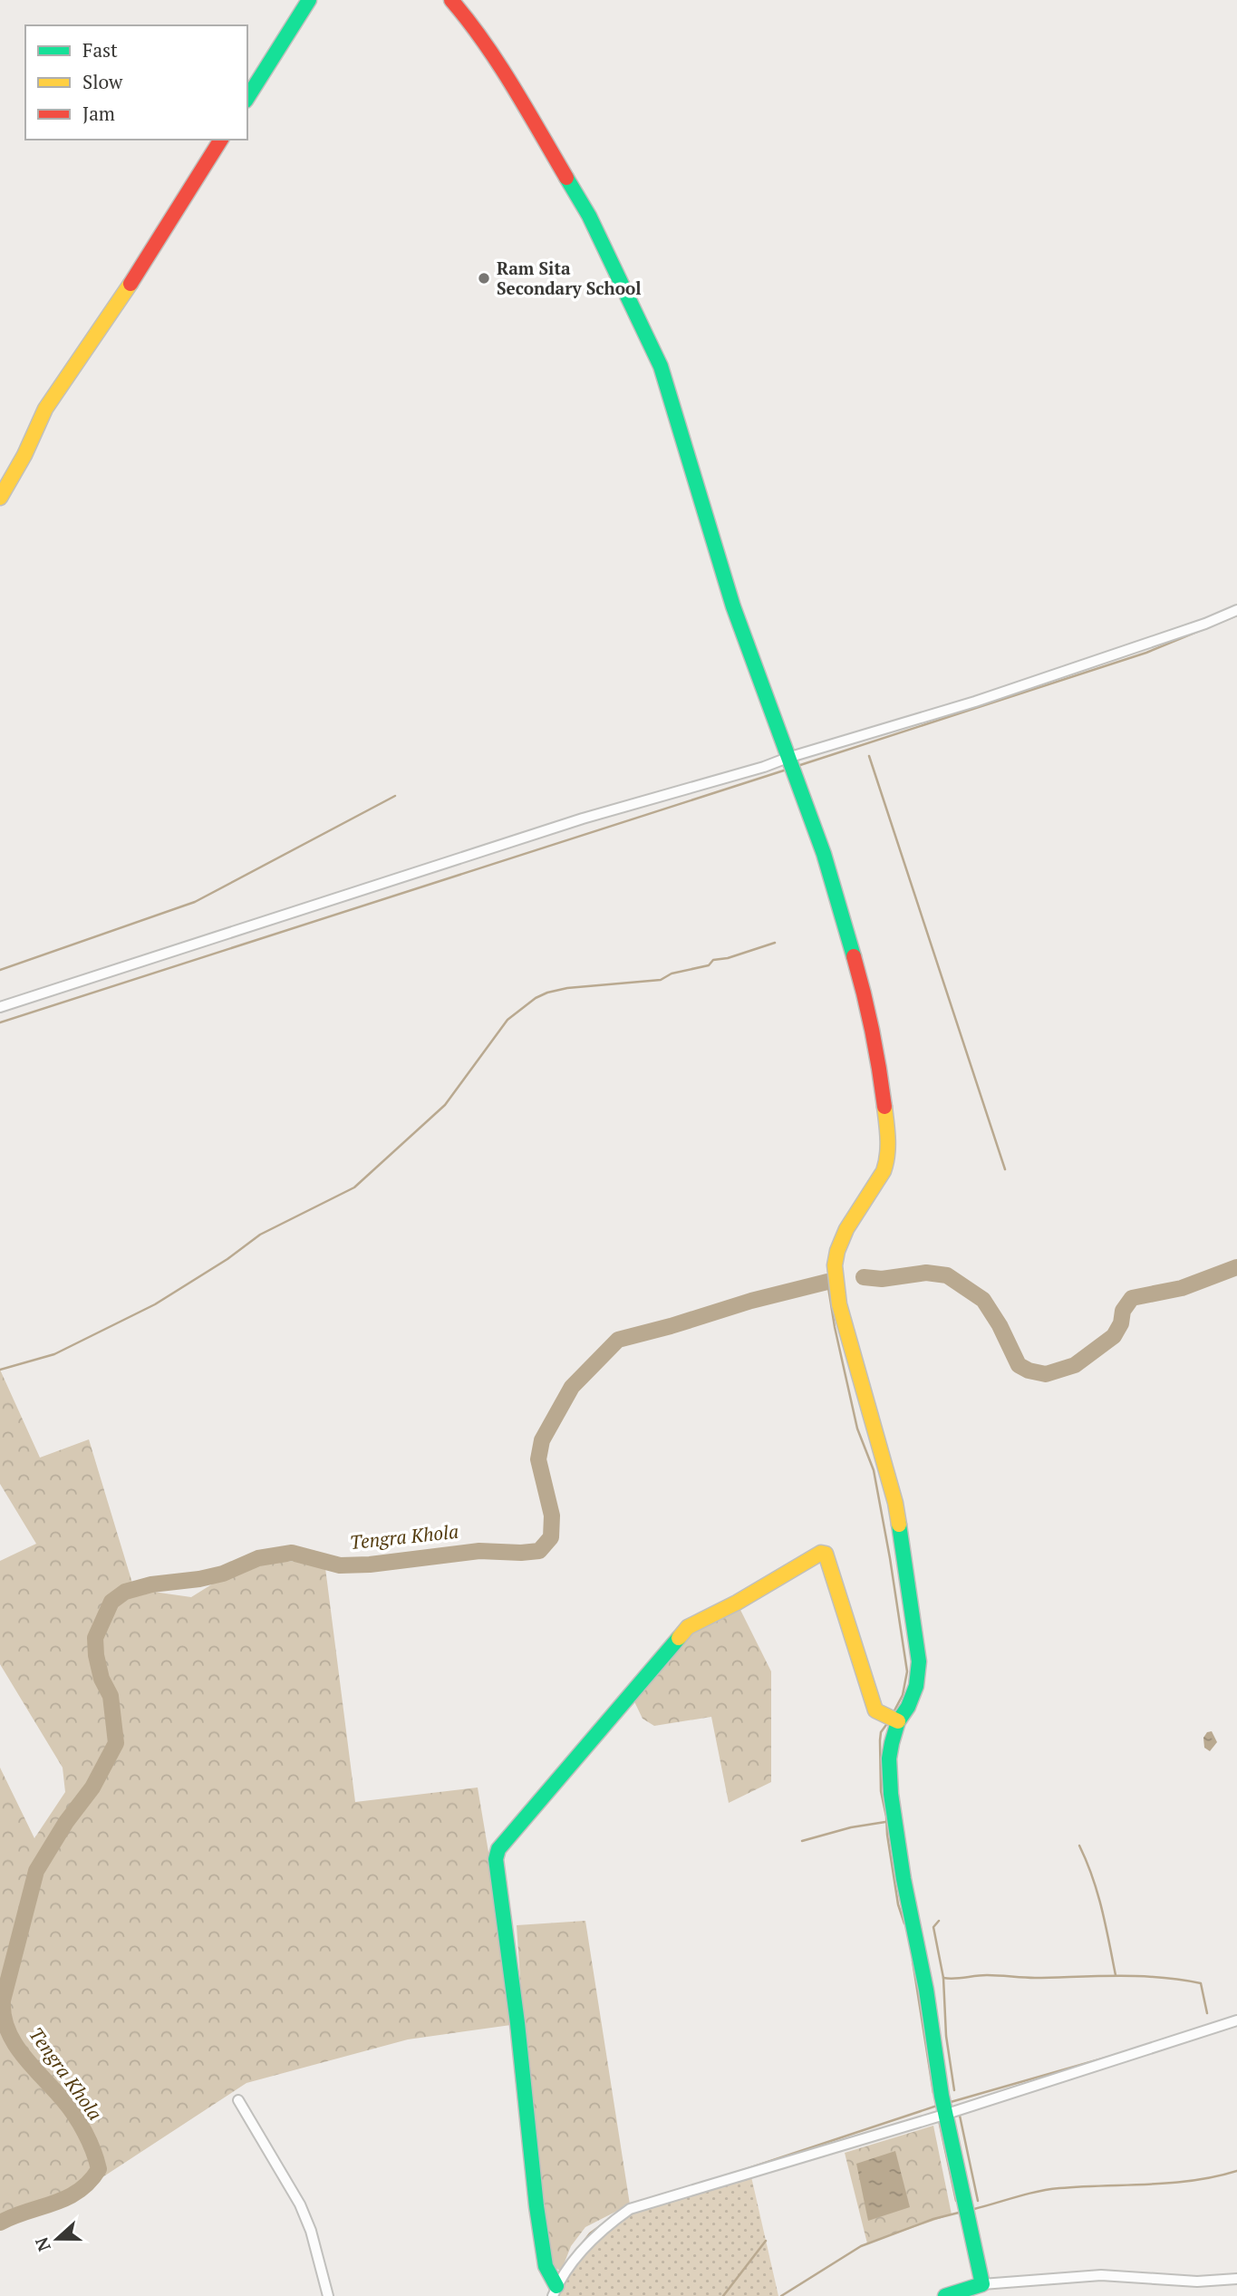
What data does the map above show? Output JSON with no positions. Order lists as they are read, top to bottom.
{
  "water": ["Tengra Khola"],
  "places": ["Ram Sita Secondary School"],
  "legend": ["Fast", "Slow", "Jam"],
  "north": "left"
}
